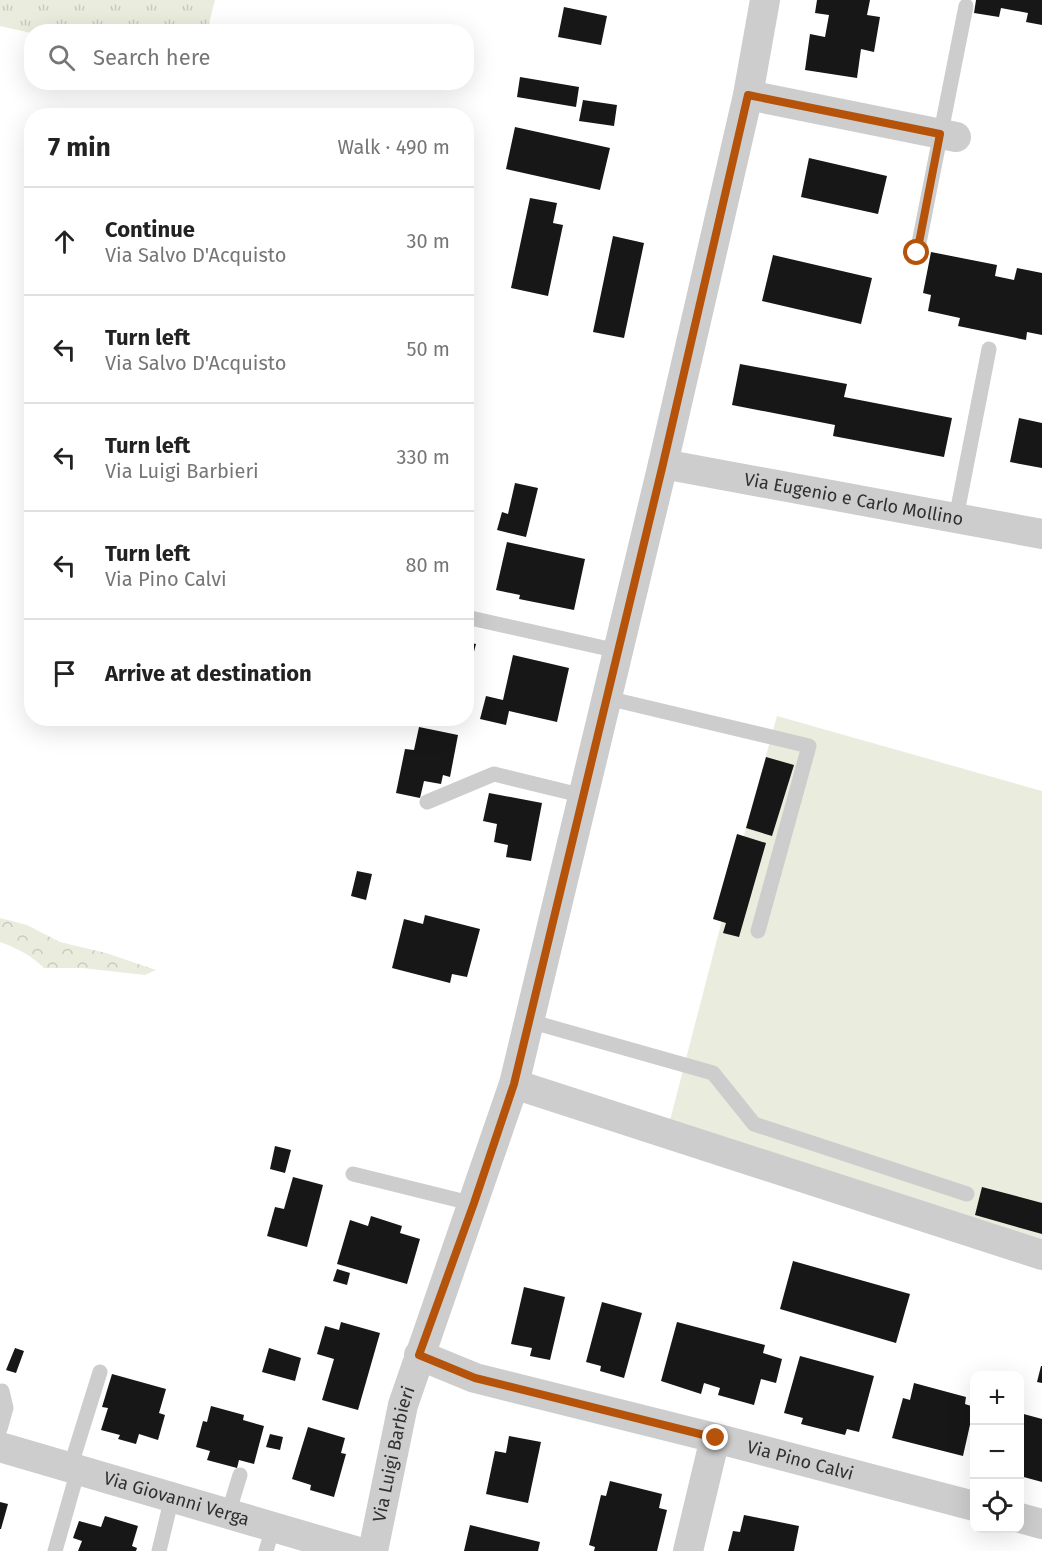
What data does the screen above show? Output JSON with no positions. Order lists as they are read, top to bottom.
{
  "streets": {
    "street": [
      "Via Eugenio e Carlo Mollino",
      "Via Luigi Barbieri",
      "Via Pino Calvi",
      "Via Giovanni Verga"
    ]
  },
  "crossings": [
    ["Via Eugenio e Carlo Mollino", "Via Luigi Barbieri"],
    ["Via Luigi Barbieri", "Via Pino Calvi"]
  ],
  "page": {
    "search": "Search here",
    "heading": ["7 min", "Walk · 490 m"],
    "list": [
      ["Continue", "Via Salvo D'Acquisto", "30 m"],
      ["Turn left", "Via Salvo D'Acquisto", "50 m"],
      ["Turn left", "Via Luigi Barbieri", "330 m"],
      ["Turn left", "Via Pino Calvi", "80 m"],
      "Arrive at destination"
    ],
    "map_buttons": ["+", "−"]
  }
}
